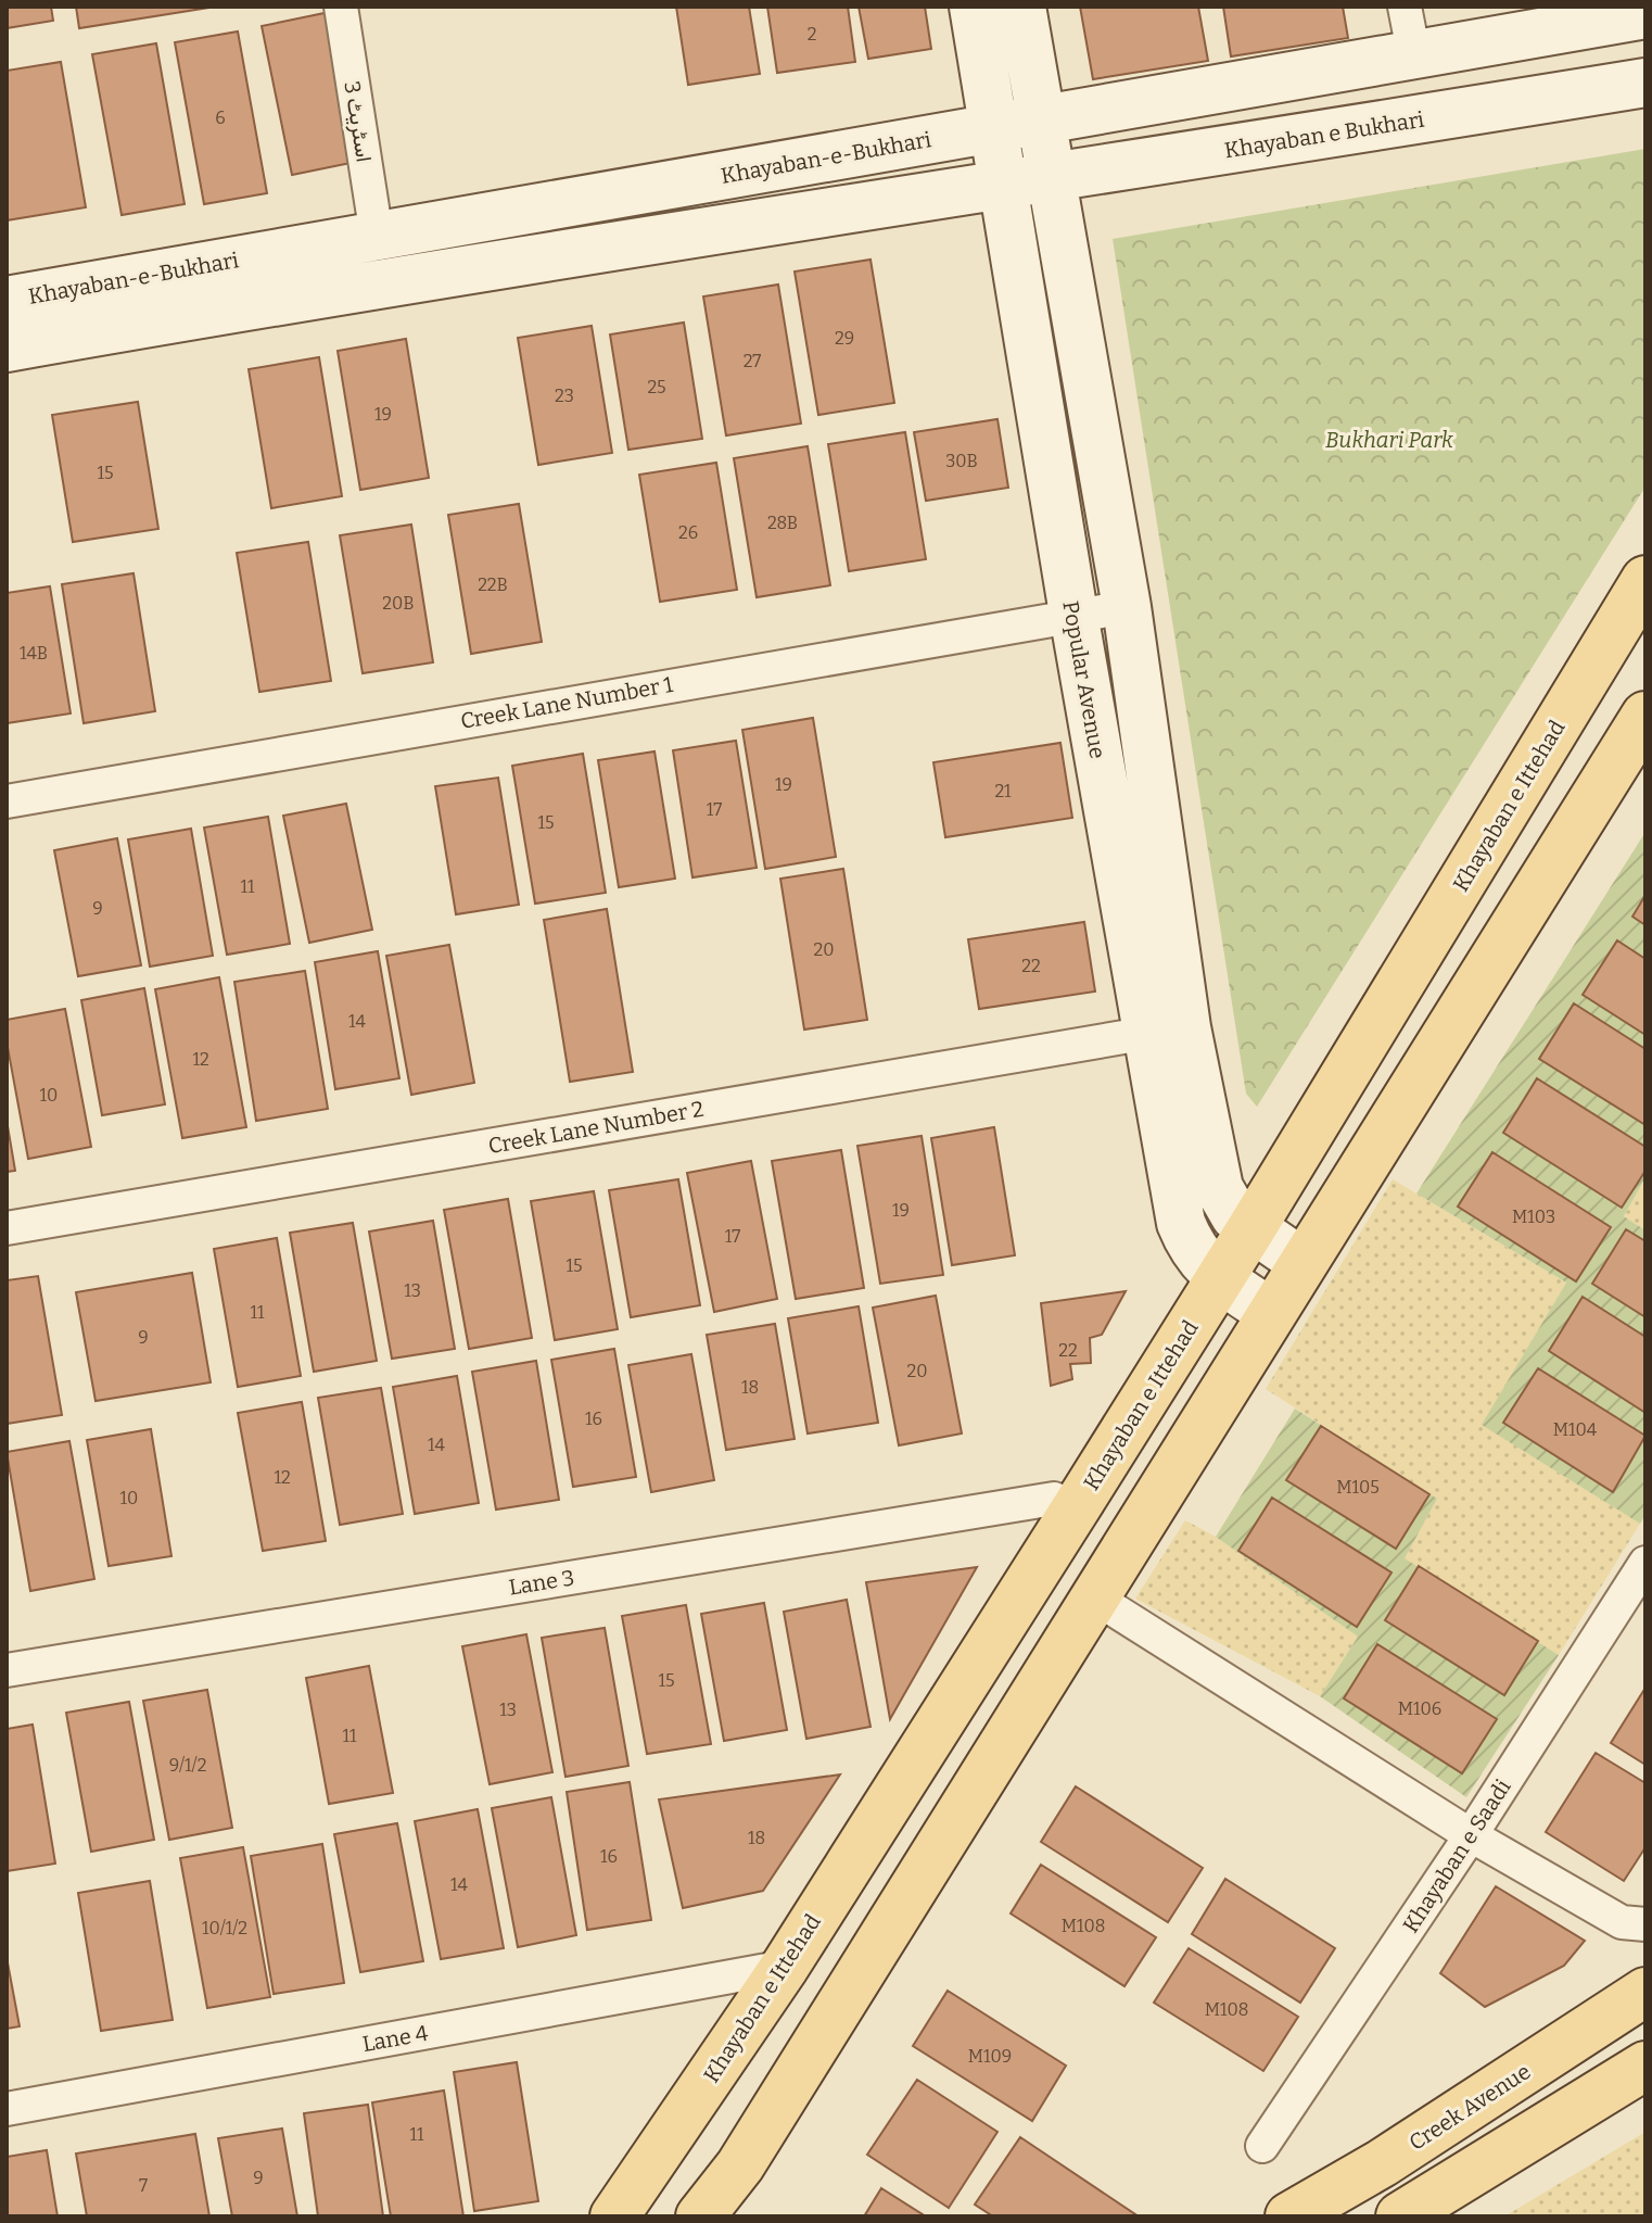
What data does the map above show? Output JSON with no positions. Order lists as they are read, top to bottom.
{
  "streets": {
    "main road": ["Khayaban e Ittehad", "Creek Avenue"],
    "street": [
      "اسٹریٹ 3",
      "Khayaban e Bukhari",
      "Khayaban-e-Bukhari",
      "Popular Avenue",
      "Creek Lane Number 1",
      "Creek Lane Number 2",
      "Lane 3",
      "Khayaban e Saadi",
      "Lane 4"
    ]
  },
  "crossings": [
    ["اسٹریٹ 3", "Khayaban-e-Bukhari"],
    ["Khayaban e Bukhari", "Popular Avenue"],
    ["Khayaban-e-Bukhari", "Popular Avenue"],
    ["Popular Avenue", "Creek Lane Number 1"],
    ["Popular Avenue", "Khayaban e Ittehad"],
    ["Popular Avenue", "Creek Lane Number 2"],
    ["Khayaban e Ittehad", "Lane 3"],
    ["Khayaban e Ittehad", "Lane 4"]
  ],
  "parks": ["Bukhari Park"],
  "house_numbers": [
    "2",
    "6",
    "29",
    "27",
    "25",
    "23",
    "19",
    "30B",
    "15",
    "28B",
    "26",
    "22B",
    "20B",
    "14B",
    "19",
    "21",
    "17",
    "15",
    "11",
    "9",
    "20",
    "22",
    "14",
    "12",
    "10",
    "19",
    "M103",
    "17",
    "15",
    "13",
    "11",
    "9",
    "22",
    "20",
    "18",
    "16",
    "M104",
    "14",
    "12",
    "M105",
    "10",
    "15",
    "M106",
    "13",
    "11",
    "9/1/2",
    "18",
    "16",
    "14",
    "M108",
    "10/1/2",
    "M108",
    "M109",
    "11",
    "9",
    "7"
  ]
}
